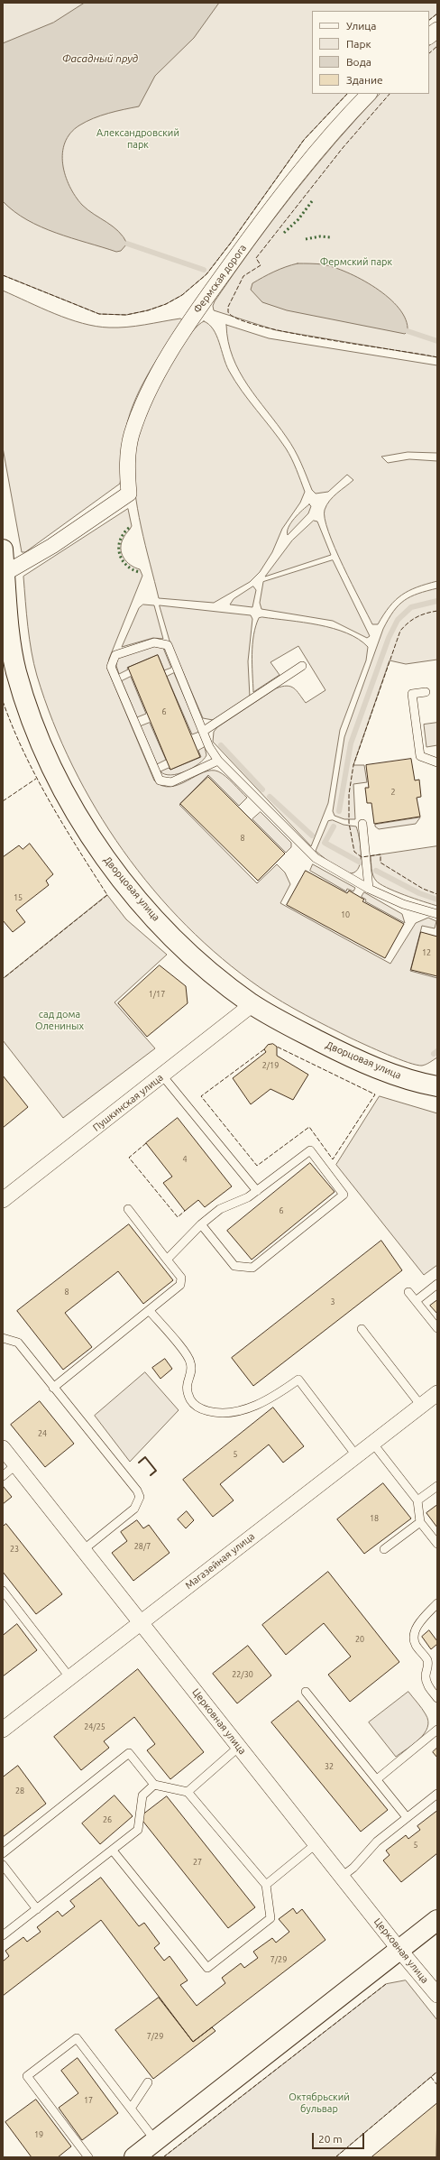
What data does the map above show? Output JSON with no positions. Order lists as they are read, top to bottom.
{
  "streets": {
    "main road": ["Дворцовая улица"],
    "street": [
      "Фермская дорога",
      "Пушкинская улица",
      "Магазейная улица",
      "Церковная улица"
    ]
  },
  "crossings": [
    ["Фермская дорога", "Дворцовая улица"],
    ["Дворцовая улица", "Пушкинская улица"],
    ["Магазейная улица", "Церковная улица"]
  ],
  "water": ["Фасадный пруд"],
  "parks": [
    "Александровский парк",
    "Фермский парк",
    "сад дома Олениных",
    "Октябрьский бульвар"
  ],
  "house_numbers": [
    "6",
    "2",
    "8",
    "15",
    "10",
    "12",
    "1/17",
    "2/19",
    "4",
    "6",
    "8",
    "3",
    "24",
    "5",
    "18",
    "28/7",
    "23",
    "20",
    "22/30",
    "24/25",
    "32",
    "28",
    "26",
    "5",
    "27",
    "7/29",
    "7/29",
    "17",
    "19"
  ],
  "legend": [
    "Улица",
    "Парк",
    "Вода",
    "Здание"
  ],
  "scale_bar": "20 m"
}
